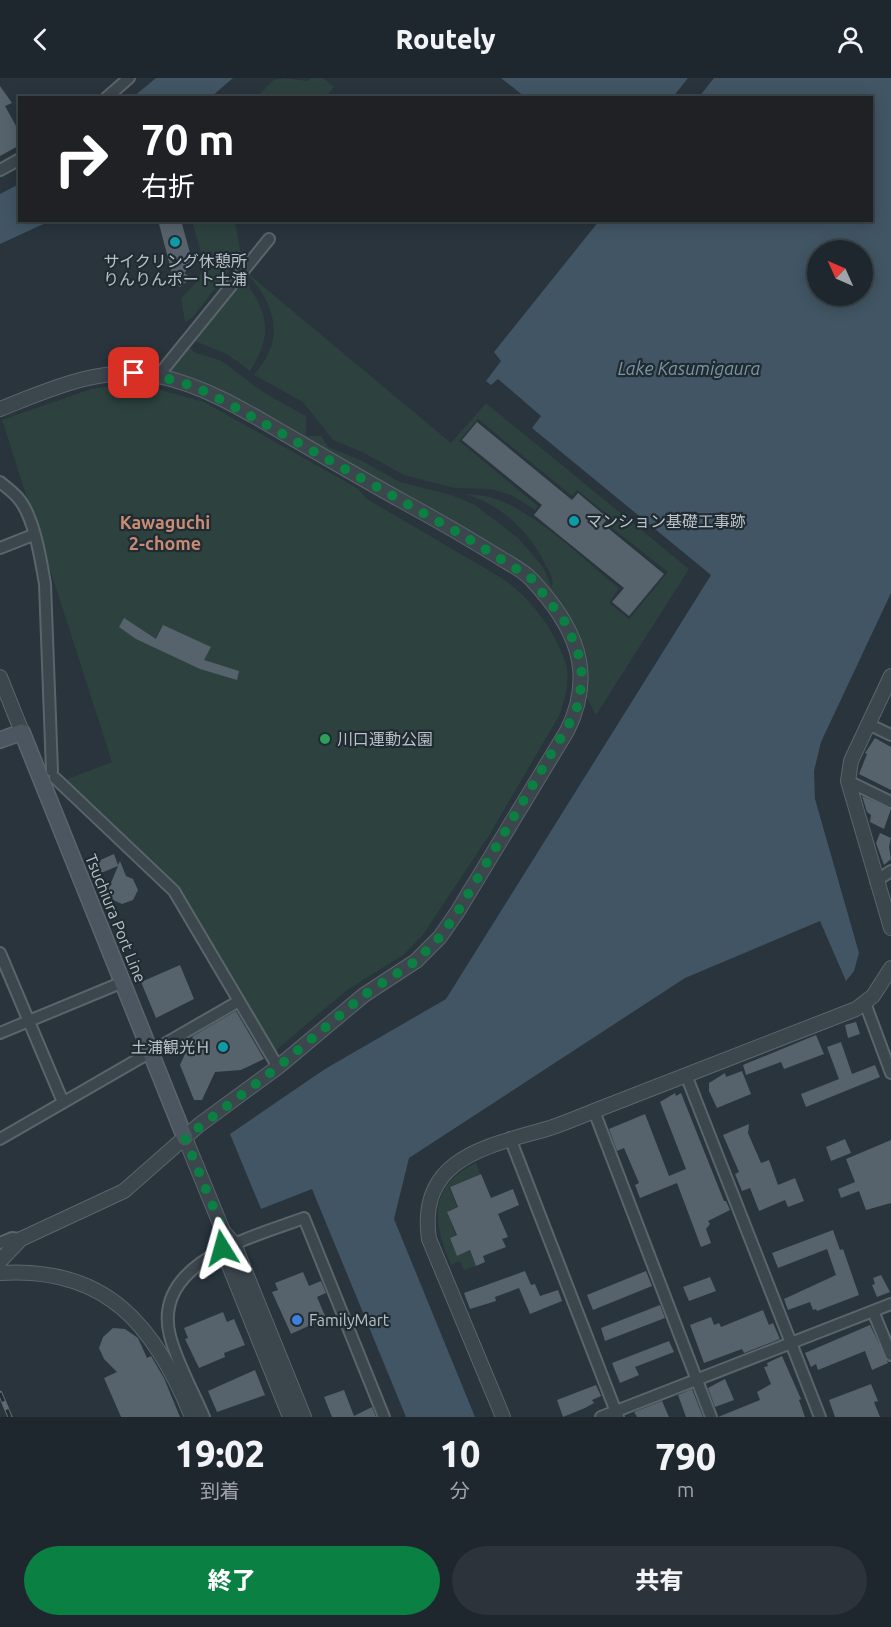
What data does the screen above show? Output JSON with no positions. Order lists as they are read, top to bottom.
{
  "streets": {
    "main road": ["Tsuchiura Port Line"]
  },
  "districts": ["Kawaguchi 2-chome"],
  "water": ["Lake Kasumigaura"],
  "places": [
    "サイクリング休憩所 りんりんポート土浦",
    "マンション基礎工事跡",
    "川口運動公園",
    "土浦観光Ｈ",
    "FamilyMart"
  ],
  "north": "top left",
  "page": {
    "header": "Routely",
    "turn": ["70 m", "右折"],
    "eta": [
      "19:02",
      "到着",
      "10",
      "分",
      "790",
      "m"
    ],
    "buttons": ["終了", "共有"]
  }
}
